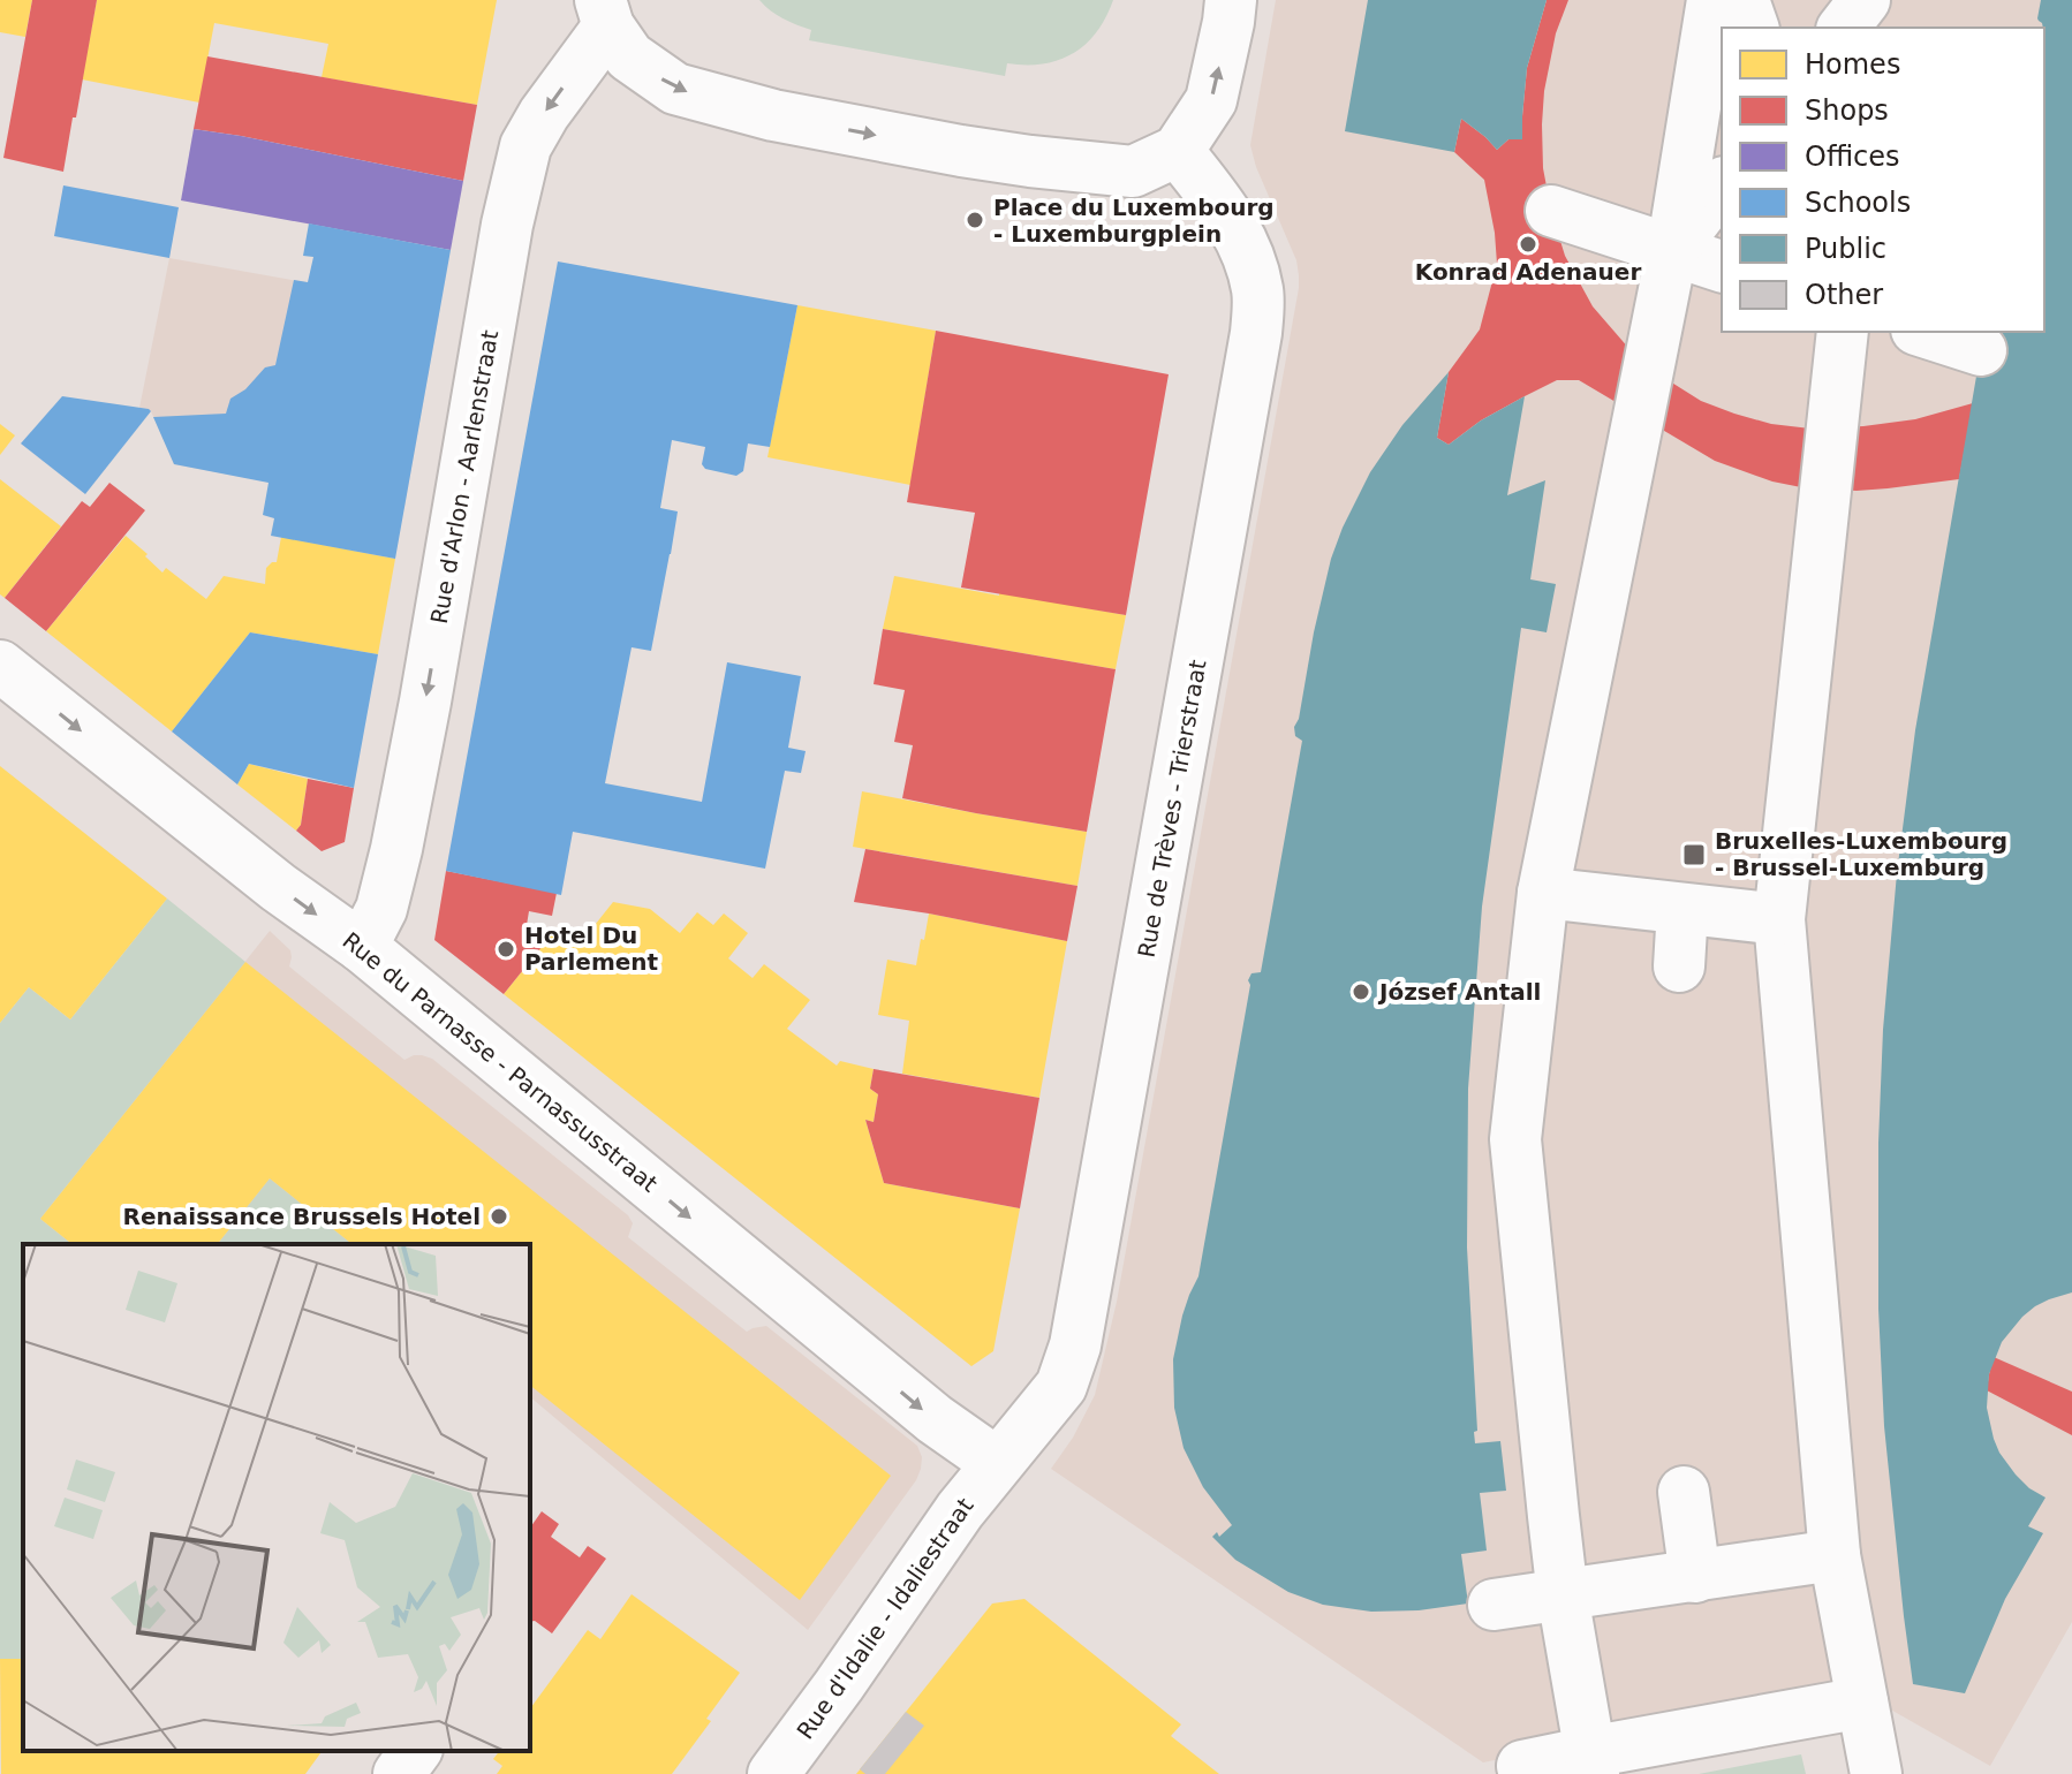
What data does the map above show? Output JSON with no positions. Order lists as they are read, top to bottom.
{
  "streets": {
    "street": [
      "Rue d'Arlon - Aarlenstraat",
      "Rue de Trèves - Trierstraat",
      "Rue du Parnasse - Parnassusstraat",
      "Rue d'Idalie - Idaliestraat"
    ]
  },
  "crossings": [
    ["Rue d'Arlon - Aarlenstraat", "Rue du Parnasse - Parnassusstraat"],
    ["Rue de Trèves - Trierstraat", "Rue du Parnasse - Parnassusstraat"],
    ["Rue de Trèves - Trierstraat", "Rue d'Idalie - Idaliestraat"],
    ["Rue du Parnasse - Parnassusstraat", "Rue d'Idalie - Idaliestraat"]
  ],
  "one_way": ["Rue d'Arlon - Aarlenstraat", "Rue du Parnasse - Parnassusstraat"],
  "places": {
    "other": [
      "Place du Luxembourg - Luxemburgplein",
      "Konrad Adenauer",
      "Hotel Du Parlement",
      "József Antall",
      "Renaissance Brussels Hotel"
    ],
    "transit": ["Bruxelles-Luxembourg - Brussel-Luxemburg"]
  },
  "legend": [
    "Homes",
    "Shops",
    "Offices",
    "Schools",
    "Public",
    "Other"
  ]
}
